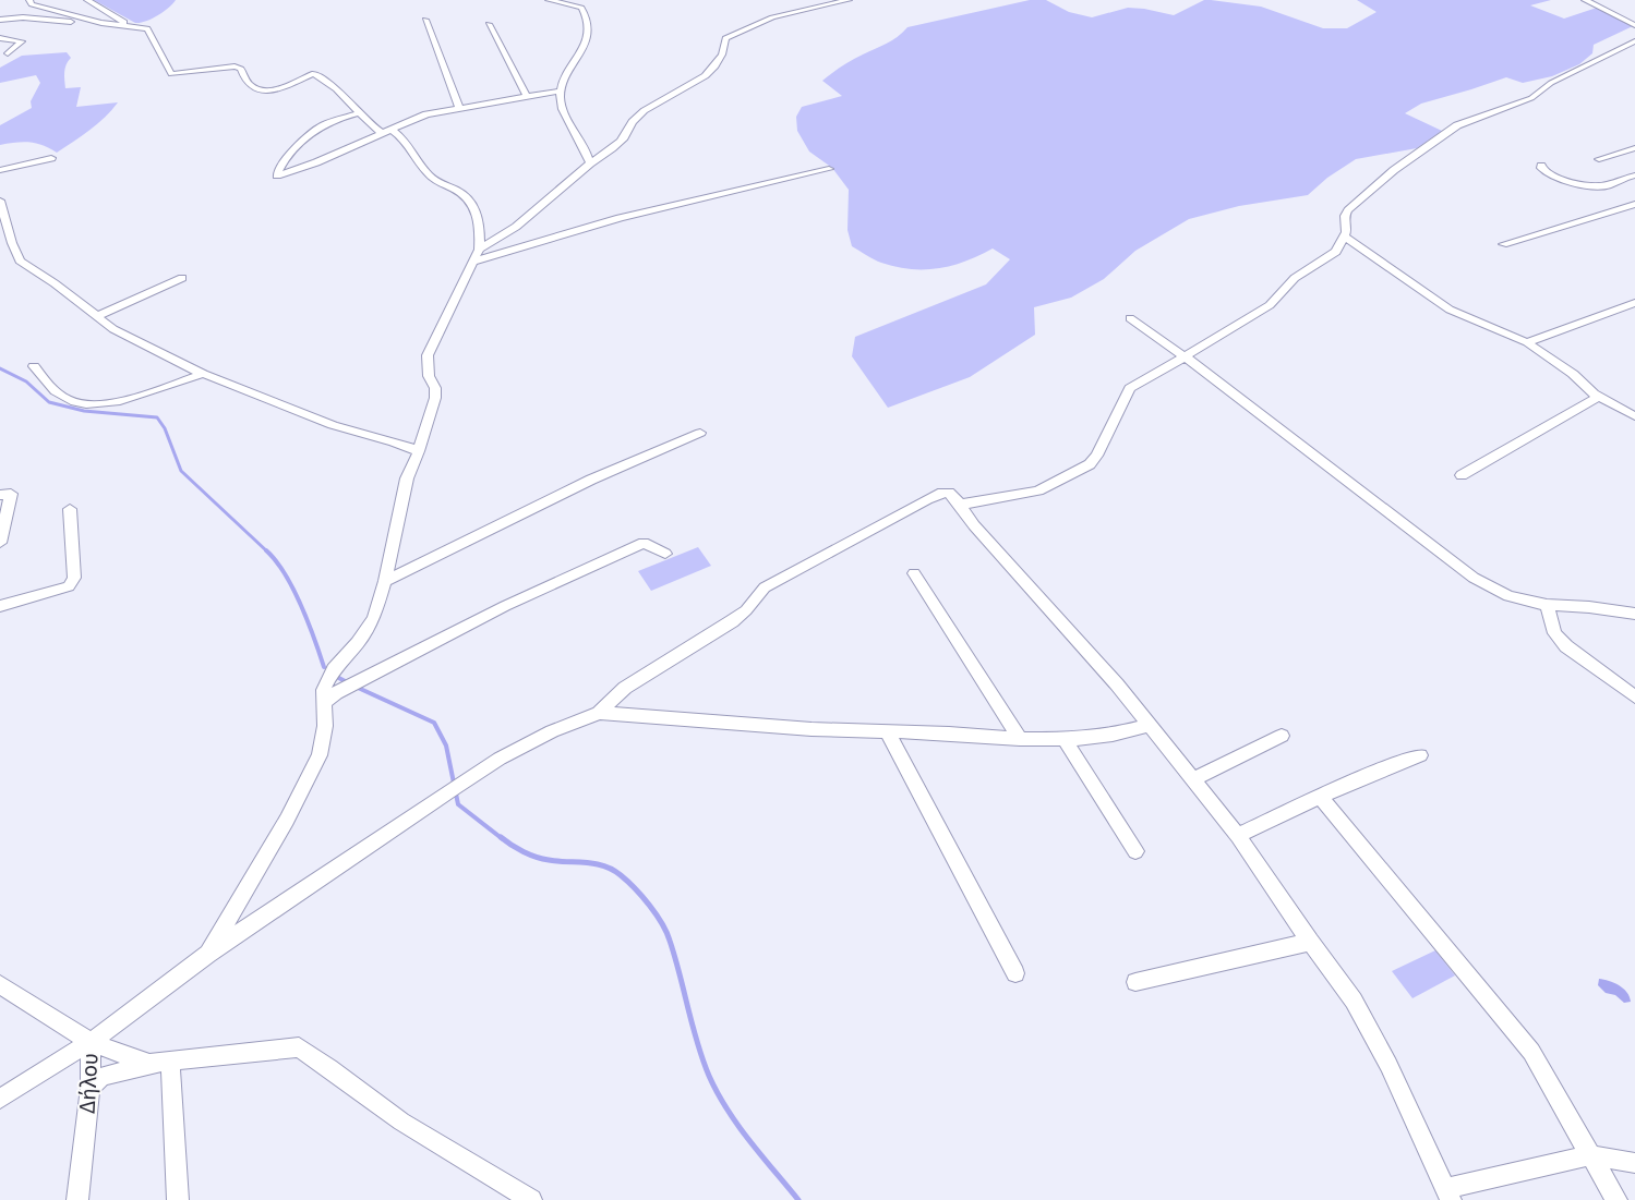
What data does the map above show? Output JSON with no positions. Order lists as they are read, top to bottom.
{
  "streets": {
    "street": ["Δήλου"]
  }
}
